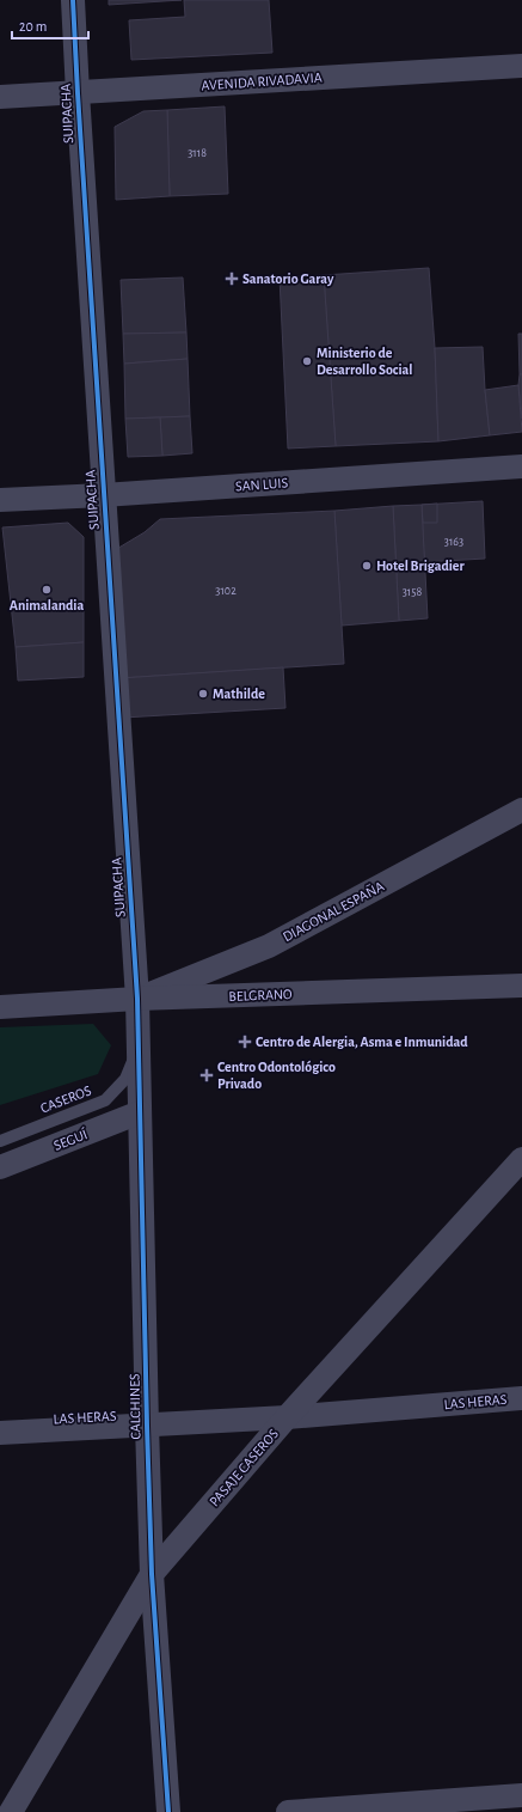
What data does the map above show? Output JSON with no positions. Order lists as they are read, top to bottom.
{
  "streets": {
    "street": [
      "AVENIDA RIVADAVIA",
      "SUIPACHA",
      "SAN LUIS",
      "DIAGONAL ESPAÑA",
      "BELGRANO",
      "SEGUÍ",
      "LAS HERAS",
      "CALCHINES",
      "PASAJE CASEROS"
    ],
    "lane": ["CASEROS"]
  },
  "crossings": [
    ["AVENIDA RIVADAVIA", "SUIPACHA"],
    ["SUIPACHA", "SAN LUIS"],
    ["SUIPACHA", "DIAGONAL ESPAÑA"],
    ["SUIPACHA", "BELGRANO"],
    ["SUIPACHA", "CALCHINES"],
    ["DIAGONAL ESPAÑA", "BELGRANO"],
    ["DIAGONAL ESPAÑA", "CALCHINES"],
    ["BELGRANO", "CALCHINES"],
    ["CASEROS", "CALCHINES"],
    ["SEGUÍ", "CALCHINES"],
    ["LAS HERAS", "CALCHINES"],
    ["LAS HERAS", "PASAJE CASEROS"],
    ["CALCHINES", "PASAJE CASEROS"]
  ],
  "places": {
    "health": ["Sanatorio Garay", "Centro de Alergia, Asma e Inmunidad", "Centro Odontológico Privado"],
    "other": [
      "Ministerio de Desarrollo Social",
      "Hotel Brigadier",
      "Animalandia",
      "Mathilde"
    ]
  },
  "house_numbers": [
    "3118",
    "3163",
    "3102",
    "3158"
  ],
  "scale_bar": "20 m"
}
